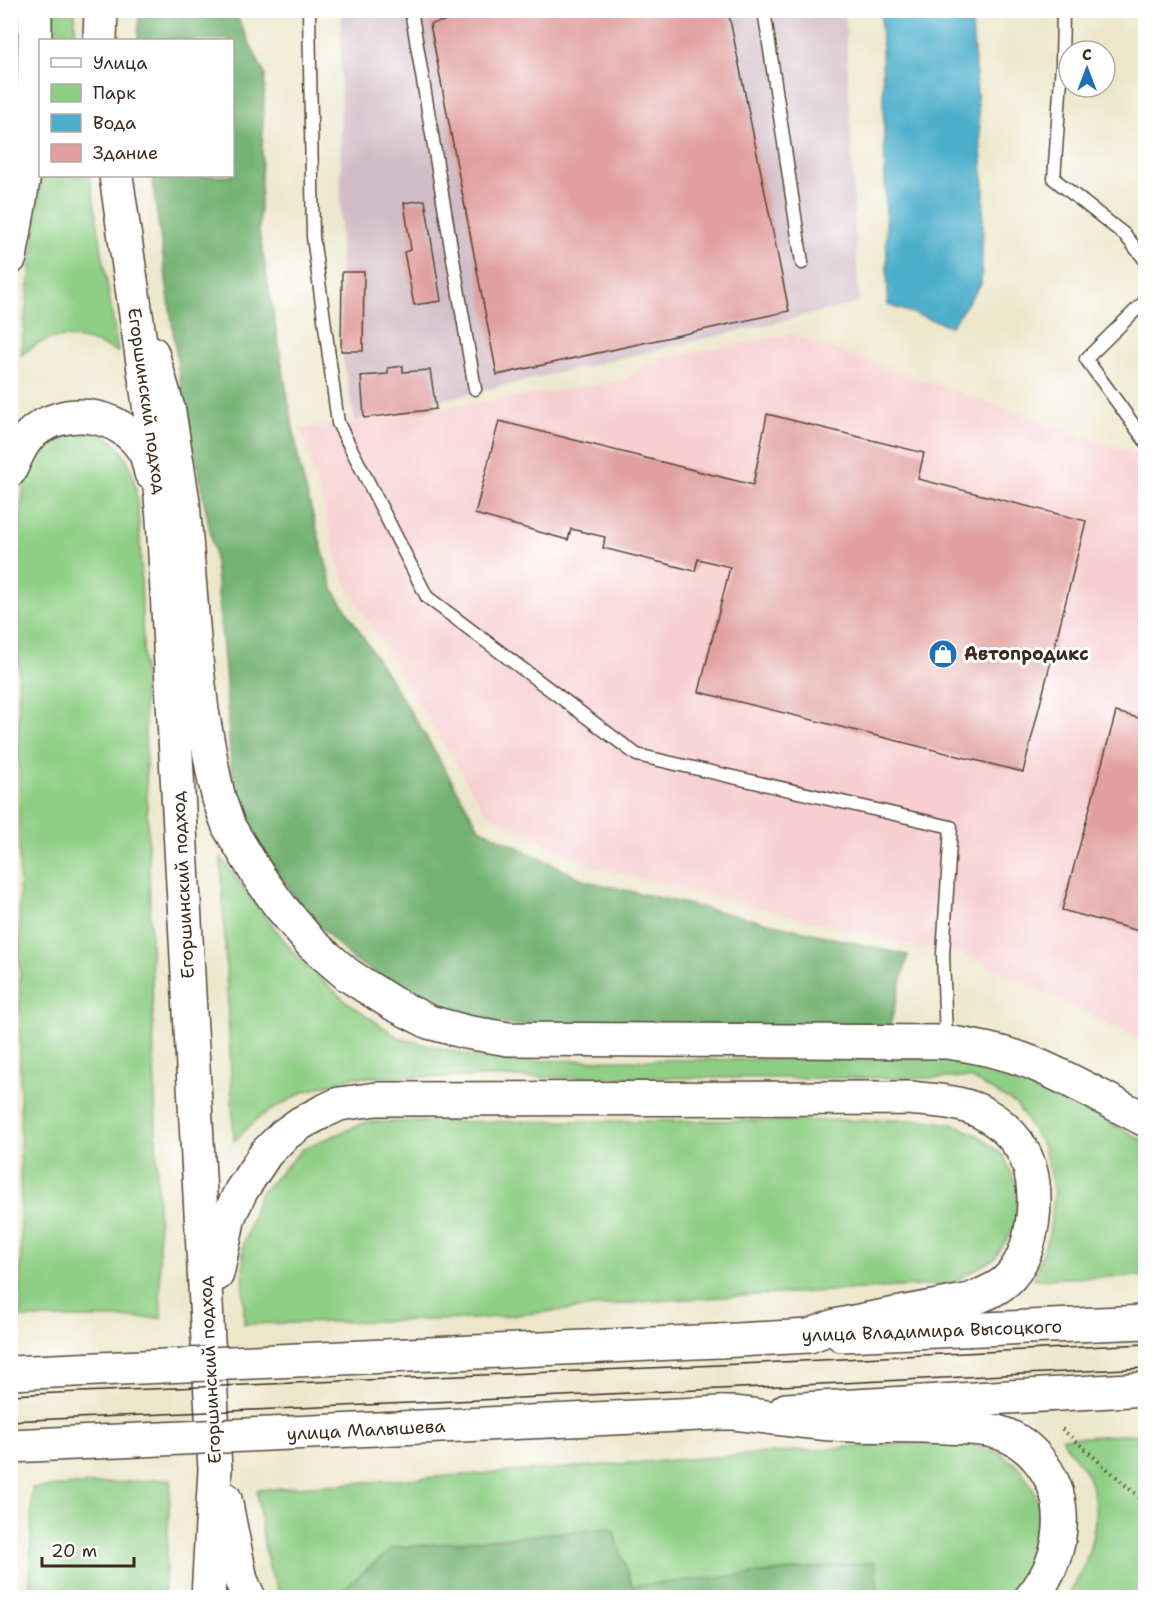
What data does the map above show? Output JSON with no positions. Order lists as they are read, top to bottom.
{
  "streets": {
    "main road": ["Егоршинский подход", "улица Владимира Высоцкого", "улица Малышева"]
  },
  "places": {
    "shop": ["Автопродикс"]
  },
  "legend": [
    "Улица",
    "Парк",
    "Вода",
    "Здание"
  ],
  "scale_bar": "20 m",
  "north": "top"
}
